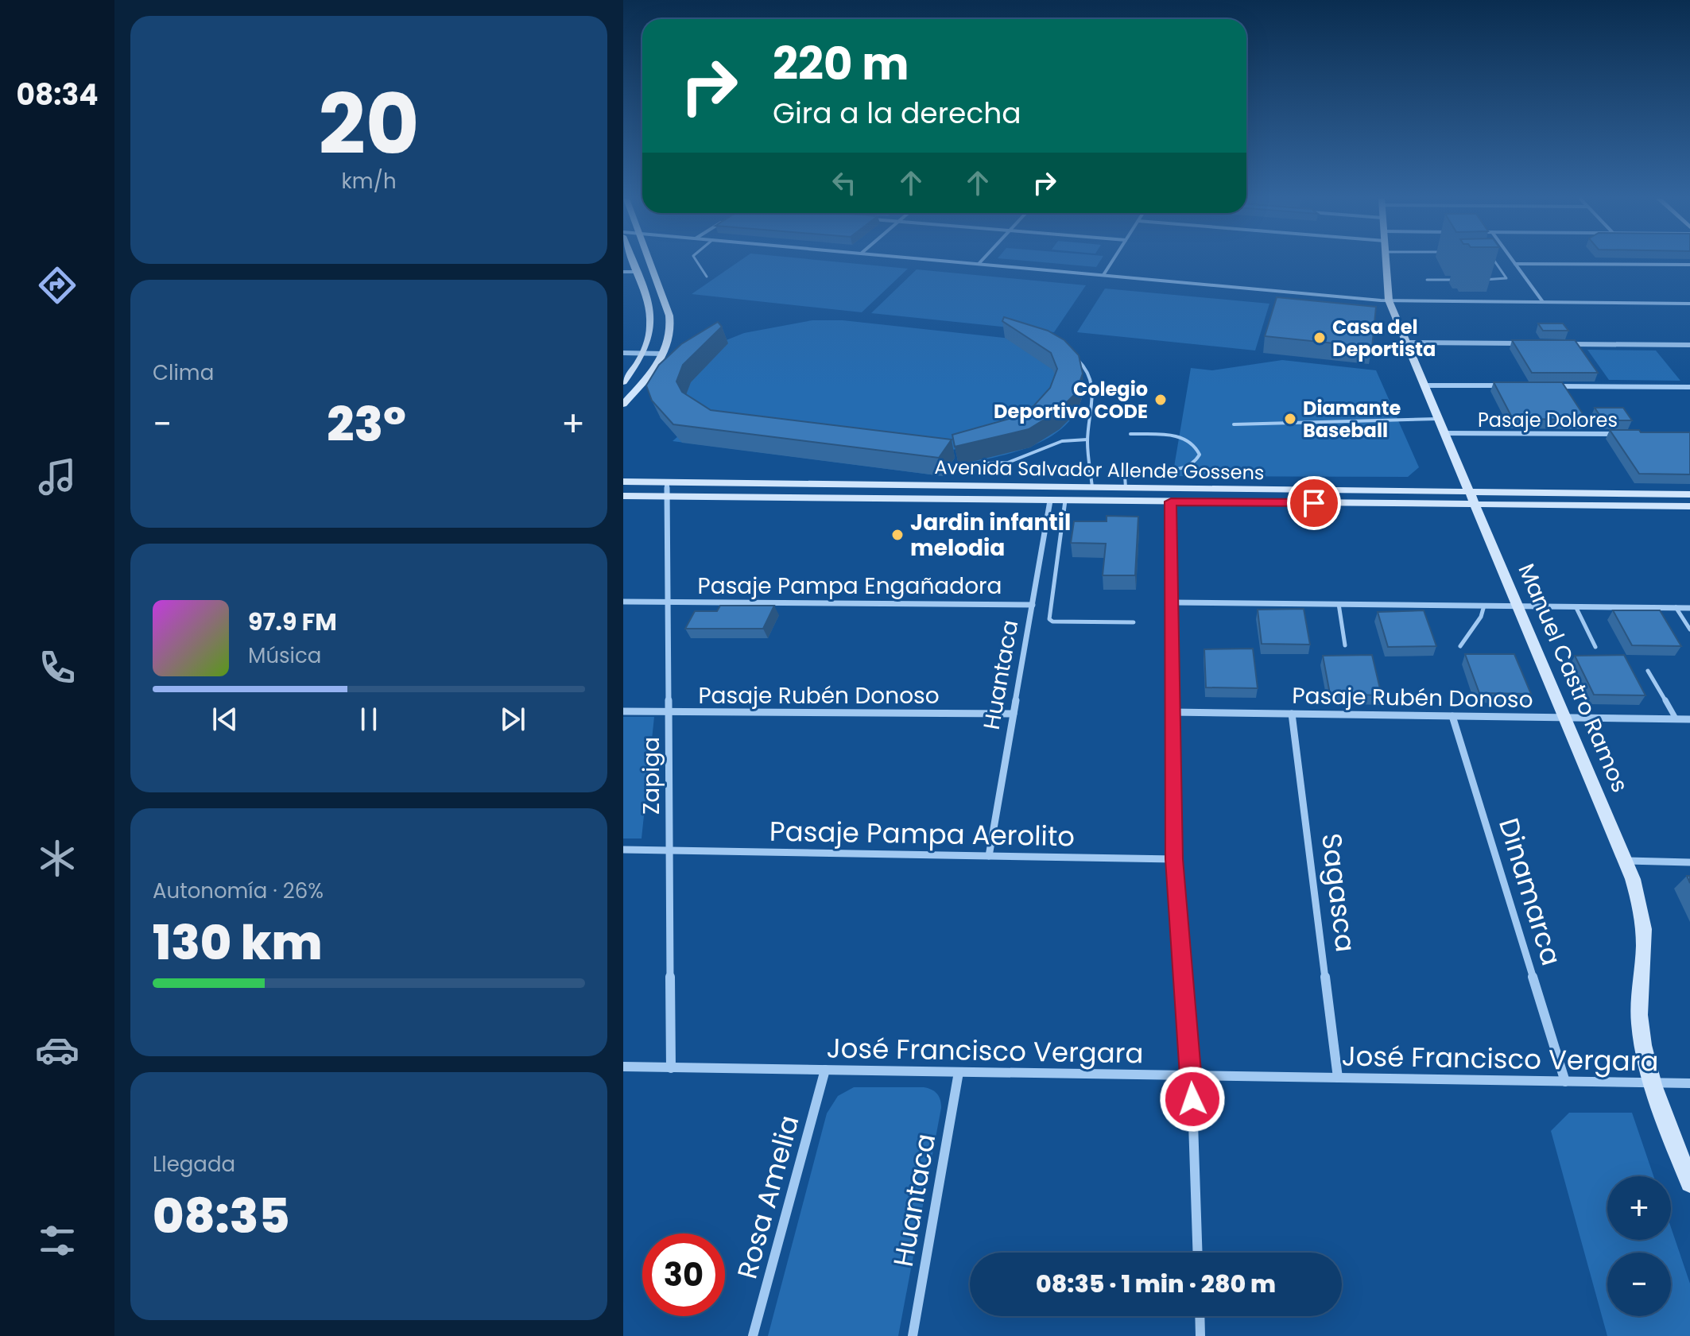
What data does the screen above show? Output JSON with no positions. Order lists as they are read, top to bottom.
{
  "streets": {
    "main road": ["Avenida Salvador Allende Gossens", "Manuel Castro Ramos"],
    "street": [
      "Pasaje Dolores",
      "Pasaje Pampa Engañadora",
      "Huantaca",
      "Pasaje Rubén Donoso",
      "Zapiga",
      "Pasaje Pampa Aerolito",
      "Dinamarca",
      "Sagasca",
      "José Francisco Vergara",
      "Rosa Amelia"
    ]
  },
  "crossings": [
    ["Pasaje Dolores", "Manuel Castro Ramos"],
    ["Avenida Salvador Allende Gossens", "Huantaca"],
    ["Avenida Salvador Allende Gossens", "Manuel Castro Ramos"],
    ["Avenida Salvador Allende Gossens", "Zapiga"],
    ["Pasaje Pampa Engañadora", "Huantaca"],
    ["Pasaje Pampa Engañadora", "Zapiga"],
    ["Huantaca", "Pasaje Rubén Donoso"],
    ["Huantaca", "Pasaje Pampa Aerolito"],
    ["Huantaca", "José Francisco Vergara"],
    ["Manuel Castro Ramos", "Pasaje Rubén Donoso"],
    ["Manuel Castro Ramos", "José Francisco Vergara"],
    ["Pasaje Rubén Donoso", "Zapiga"],
    ["Pasaje Rubén Donoso", "Dinamarca"],
    ["Pasaje Rubén Donoso", "Sagasca"],
    ["Zapiga", "Pasaje Pampa Aerolito"],
    ["Zapiga", "José Francisco Vergara"],
    ["Dinamarca", "José Francisco Vergara"],
    ["Sagasca", "José Francisco Vergara"],
    ["José Francisco Vergara", "Rosa Amelia"]
  ],
  "places": [
    "Casa del Deportista",
    "Colegio Deportivo CODE",
    "Diamante Baseball",
    "Jardin infantil melodia"
  ],
  "page": {
    "tabs": "08:34",
    "tile": [
      ["20", "km/h"],
      "Clima",
      ["Autonomía · 26%", "130 km"],
      ["Llegada", "08:35"]
    ],
    "turn": ["220 m", "Gira a la derecha"],
    "heat": ["−", "23°", "+"],
    "song": ["97.9 FM", "Música"],
    "map_buttons": ["+", "−"],
    "limit": "30",
    "trip": "08:35 · 1 min · 280 m"
  }
}
